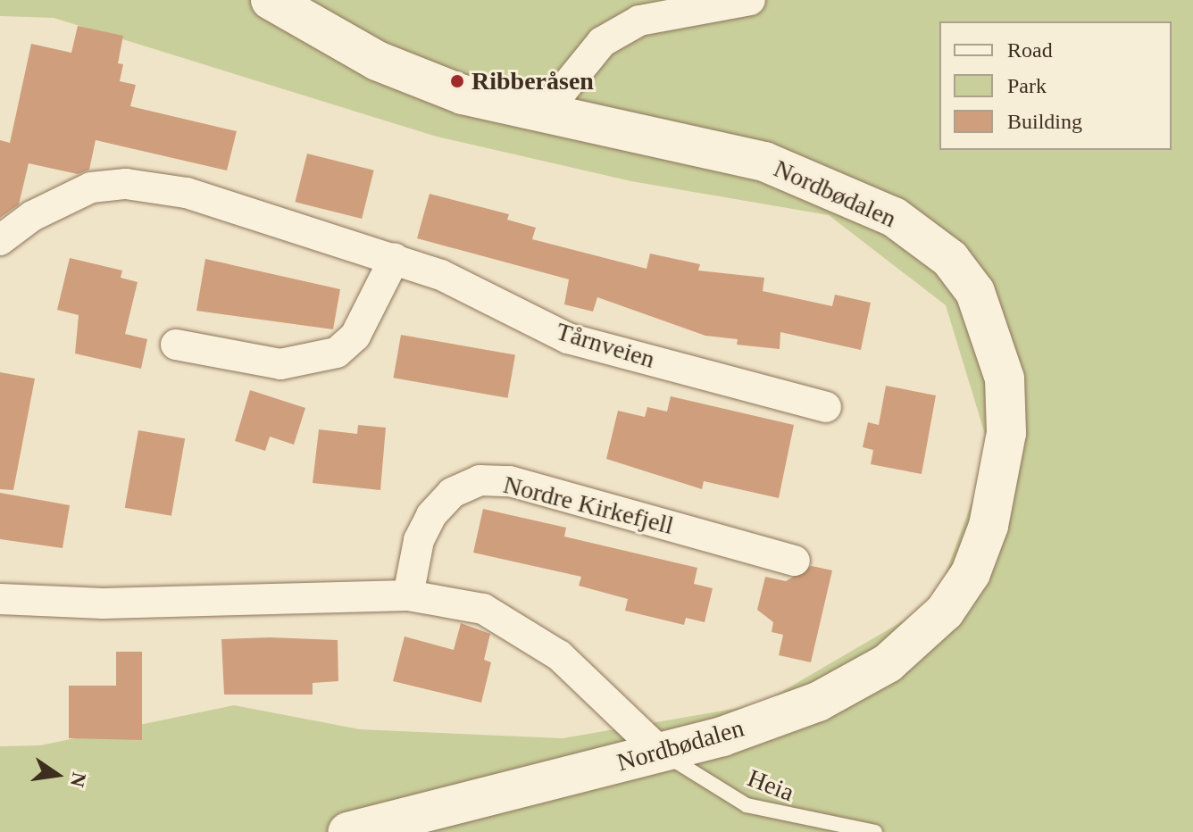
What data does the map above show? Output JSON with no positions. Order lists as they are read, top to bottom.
{
  "streets": {
    "street": ["Nordbødalen", "Tårnveien", "Nordre Kirkefjell"],
    "lane": ["Heia"]
  },
  "crossings": [
    ["Nordbødalen", "Heia"]
  ],
  "places": ["Ribberåsen"],
  "legend": ["Road", "Park", "Building"],
  "north": "right"
}
